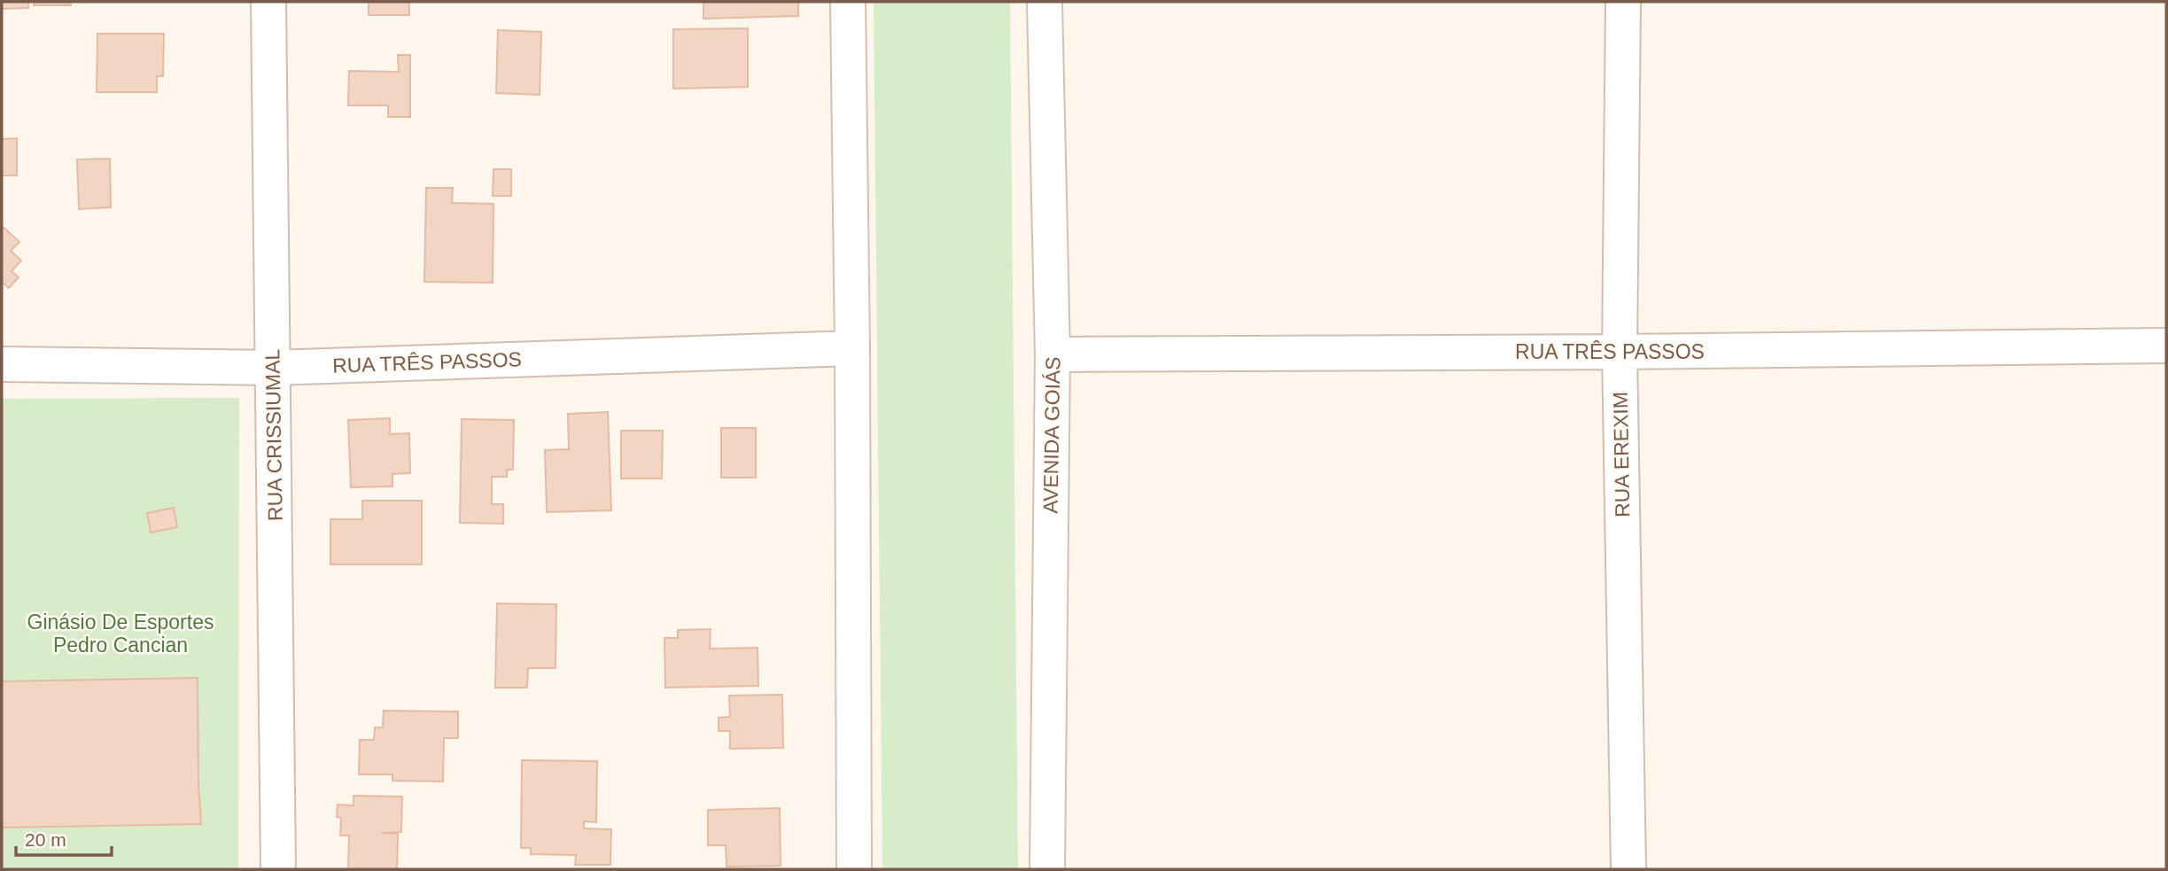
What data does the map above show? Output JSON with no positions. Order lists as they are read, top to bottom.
{
  "streets": {
    "street": [
      "RUA TRÊS PASSOS",
      "RUA CRISSIUMAL",
      "AVENIDA GOIÁS",
      "RUA EREXIM"
    ]
  },
  "crossings": [
    ["RUA TRÊS PASSOS", "RUA CRISSIUMAL"],
    ["RUA TRÊS PASSOS", "AVENIDA GOIÁS"],
    ["RUA TRÊS PASSOS", "RUA EREXIM"]
  ],
  "parks": ["Ginásio De Esportes Pedro Cancian"],
  "scale_bar": "20 m"
}
